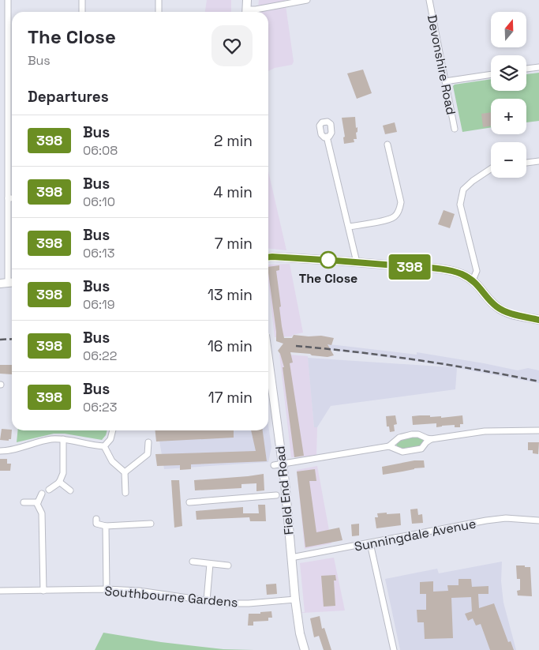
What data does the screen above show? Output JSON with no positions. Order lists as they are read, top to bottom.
{
  "streets": {
    "street": [
      "Devonshire Road",
      "Field End Road",
      "Sunningdale Avenue",
      "Southbourne Gardens"
    ]
  },
  "crossings": [
    ["Field End Road", "Sunningdale Avenue"],
    ["Field End Road", "Southbourne Gardens"]
  ],
  "places": ["The Close"],
  "lines": ["bus line 398"],
  "north": "top",
  "page": {
    "on_map": "398",
    "map_buttons": ["+", "−"],
    "heading": [
      ["The Close", "Bus"],
      "Departures"
    ],
    "list": [
      {
        "mark": "398",
        "name": "Bus",
        "note": "06:08",
        "value": "2 min"
      },
      {
        "mark": "398",
        "name": "Bus",
        "note": "06:10",
        "value": "4 min"
      },
      {
        "mark": "398",
        "name": "Bus",
        "note": "06:13",
        "value": "7 min"
      },
      {
        "mark": "398",
        "name": "Bus",
        "note": "06:19",
        "value": "13 min"
      },
      {
        "mark": "398",
        "name": "Bus",
        "note": "06:22",
        "value": "16 min"
      },
      {
        "mark": "398",
        "name": "Bus",
        "note": "06:23",
        "value": "17 min"
      }
    ]
  }
}
